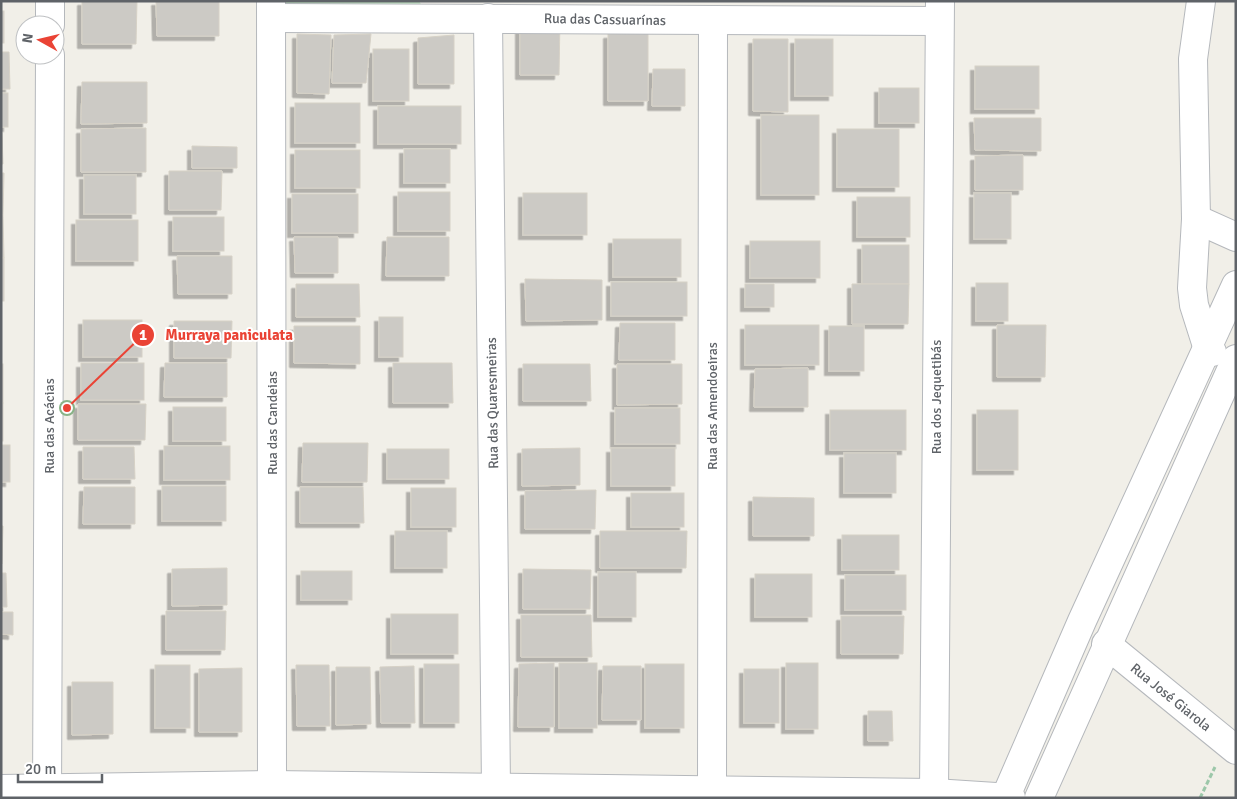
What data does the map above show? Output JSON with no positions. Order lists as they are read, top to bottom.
{
  "streets": {
    "street": [
      "Rua das Cassuarínas",
      "Rua dos Jequetibás",
      "Rua das Quaresmeiras",
      "Rua das Amendoeiras",
      "Rua das Candeias",
      "Rua das Acácias",
      "Rua José Giarola"
    ]
  },
  "crossings": [
    ["Rua das Cassuarínas", "Rua dos Jequetibás"],
    ["Rua das Cassuarínas", "Rua das Quaresmeiras"],
    ["Rua das Cassuarínas", "Rua das Amendoeiras"],
    ["Rua das Cassuarínas", "Rua das Candeias"]
  ],
  "places": ["Murraya paniculata"],
  "scale_bar": "20 m",
  "north": "left"
}
